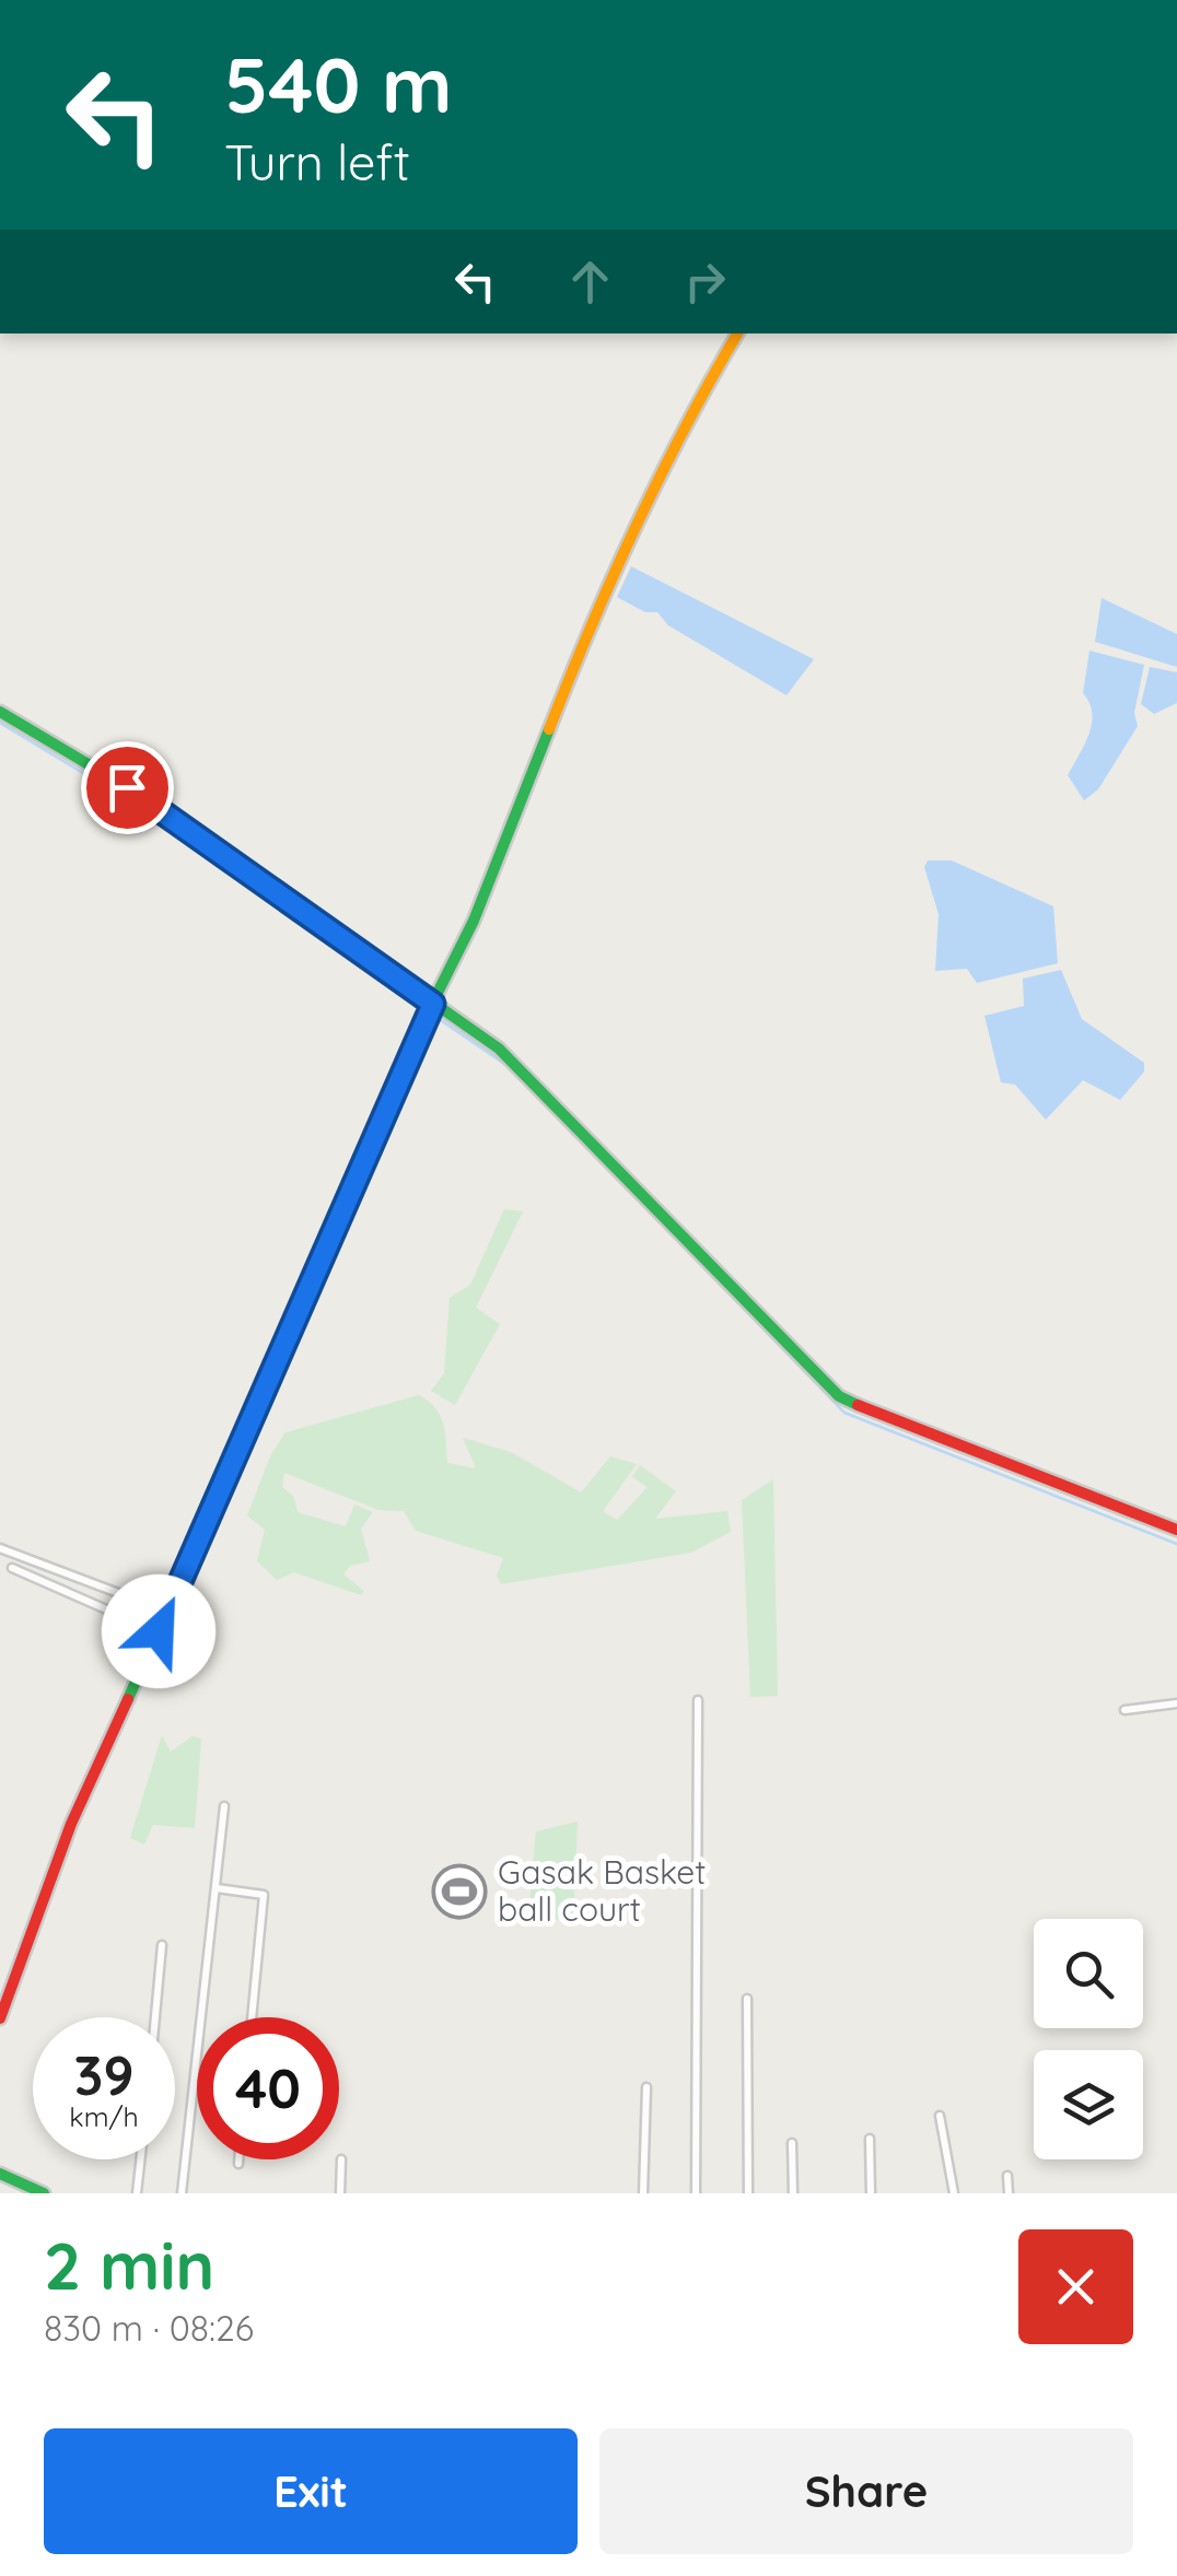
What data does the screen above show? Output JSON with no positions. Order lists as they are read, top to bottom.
{
  "places": {
    "sports": ["Gasak Basket ball court"]
  },
  "page": {
    "turn": ["540 m", "Turn left"],
    "speed": "39 km/h",
    "limit": "40",
    "heading": ["2 min", "830 m · 08:26"],
    "buttons": ["Exit", "Share"]
  }
}
